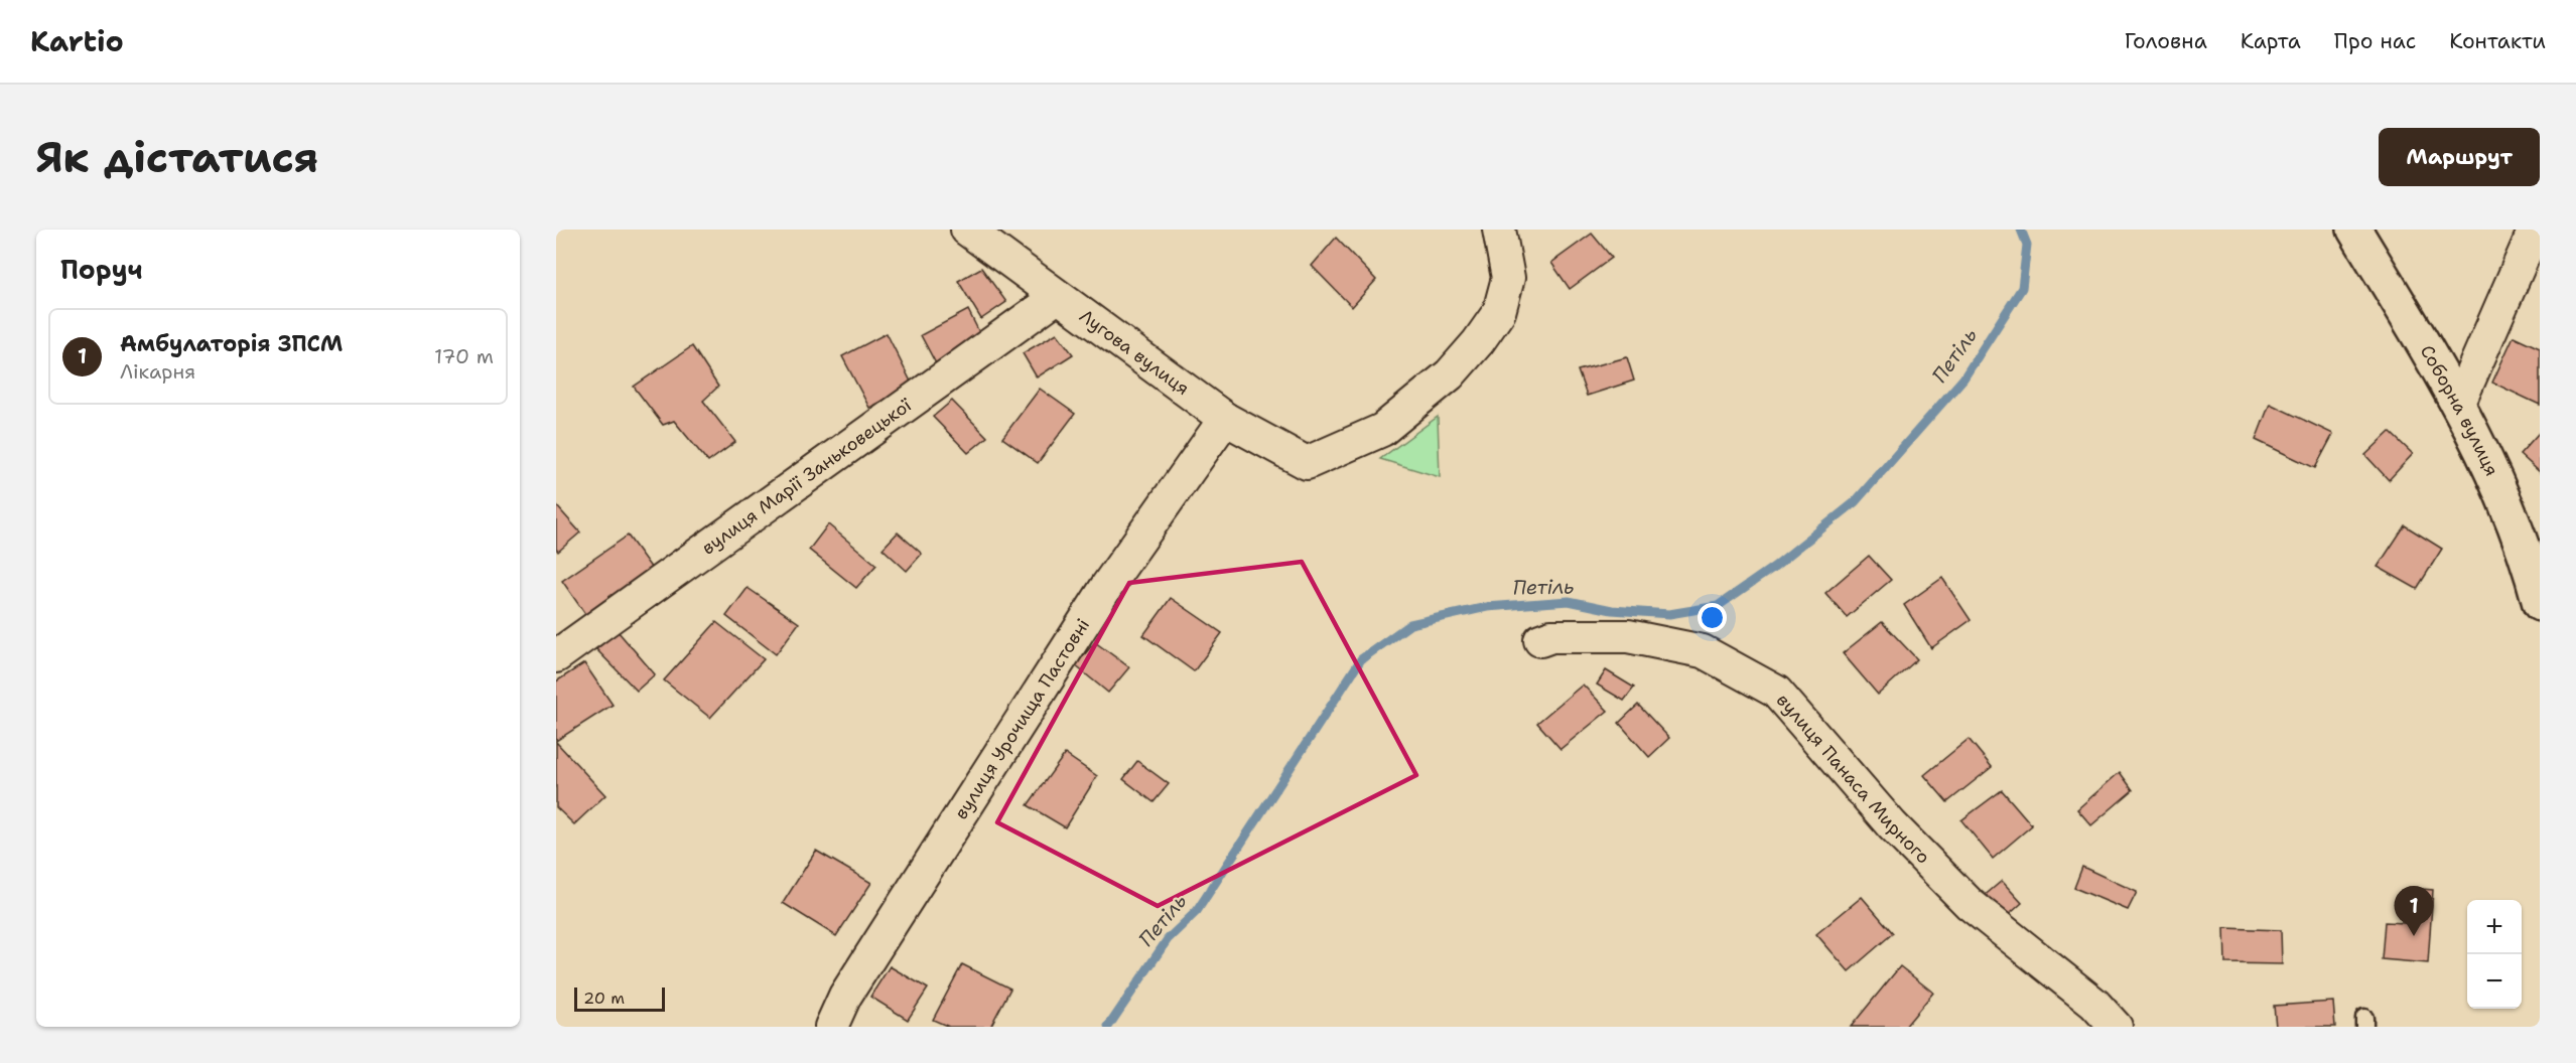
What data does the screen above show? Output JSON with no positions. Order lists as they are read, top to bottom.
{
  "streets": {
    "street": [
      "Лугова вулиця",
      "Соборна вулиця",
      "вулиця Марії Заньковецької",
      "вулиця Урочища Пастовні",
      "вулиця Панаса Мирного"
    ]
  },
  "crossings": [
    ["Лугова вулиця", "вулиця Марії Заньковецької"],
    ["Лугова вулиця", "вулиця Урочища Пастовні"]
  ],
  "water": ["Петіль"],
  "scale_bar": "20 m",
  "page": {
    "header": "Kartio",
    "nav": [
      "Головна",
      "Карта",
      "Про нас",
      "Контакти"
    ],
    "buttons": "Маршрут",
    "title": "Як дістатися",
    "heading": "Поруч",
    "list": [
      {
        "mark": "1",
        "name": "Амбулаторія ЗПСМ",
        "note": "Лікарня",
        "value": "170 m"
      }
    ],
    "pins": "1",
    "map_buttons": ["+", "−"],
    "scale": "20 m"
  }
}
